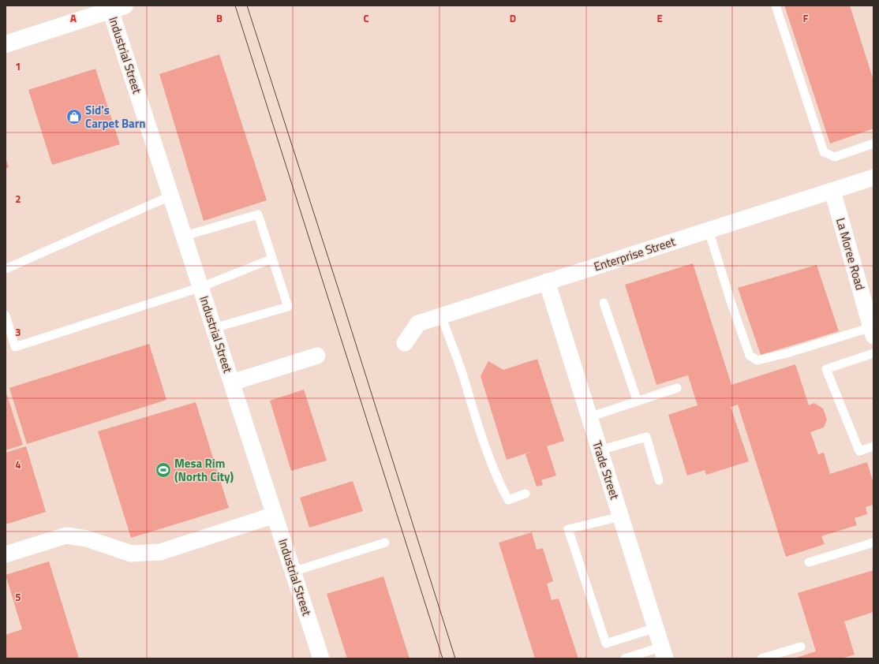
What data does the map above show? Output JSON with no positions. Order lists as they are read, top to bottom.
{
  "streets": {
    "street": [
      "Industrial Street",
      "Enterprise Street",
      "La Moree Road",
      "Trade Street"
    ]
  },
  "crossings": [
    ["Enterprise Street", "La Moree Road"],
    ["Enterprise Street", "Trade Street"]
  ],
  "places": {
    "shop": ["Sid's Carpet Barn"],
    "sports": ["Mesa Rim (North City)"]
  },
  "grid": {
    "columns": [
      "A",
      "B",
      "C",
      "D",
      "E",
      "F"
    ],
    "rows": [
      "1",
      "2",
      "3",
      "4",
      "5"
    ]
  }
}
